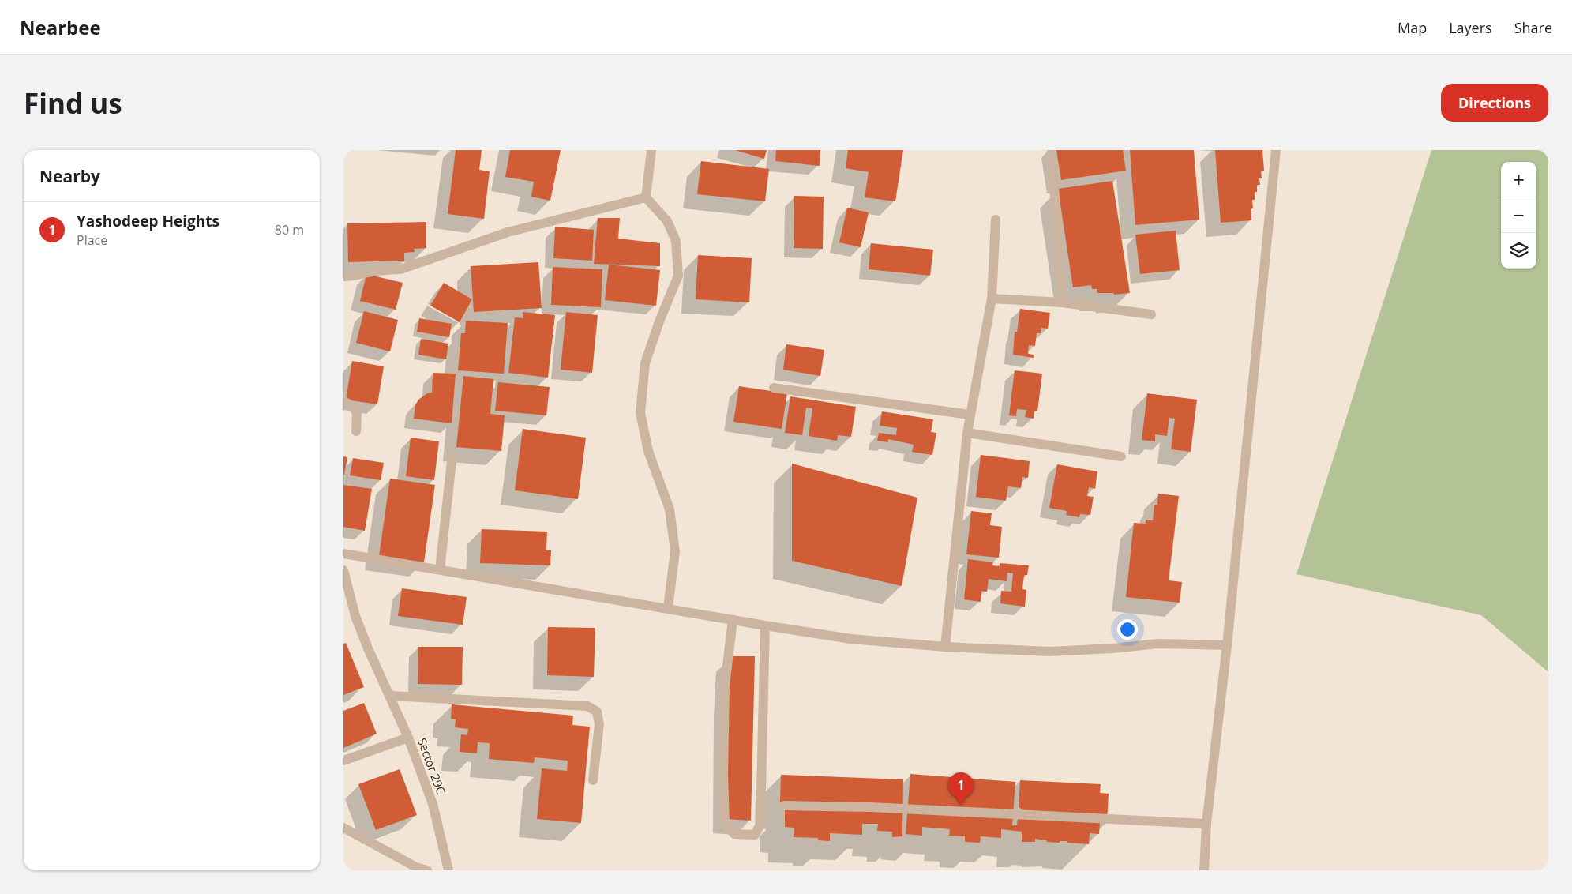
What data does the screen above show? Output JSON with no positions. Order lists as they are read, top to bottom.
{
  "streets": {
    "street": ["Sector 29C"]
  },
  "page": {
    "header": "Nearbee",
    "nav": ["Map", "Layers", "Share"],
    "buttons": "Directions",
    "title": "Find us",
    "heading": "Nearby",
    "map_buttons": ["+", "−"],
    "list": [
      {
        "mark": "1",
        "name": "Yashodeep Heights",
        "note": "Place",
        "value": "80 m"
      }
    ],
    "pins": "1"
  }
}
